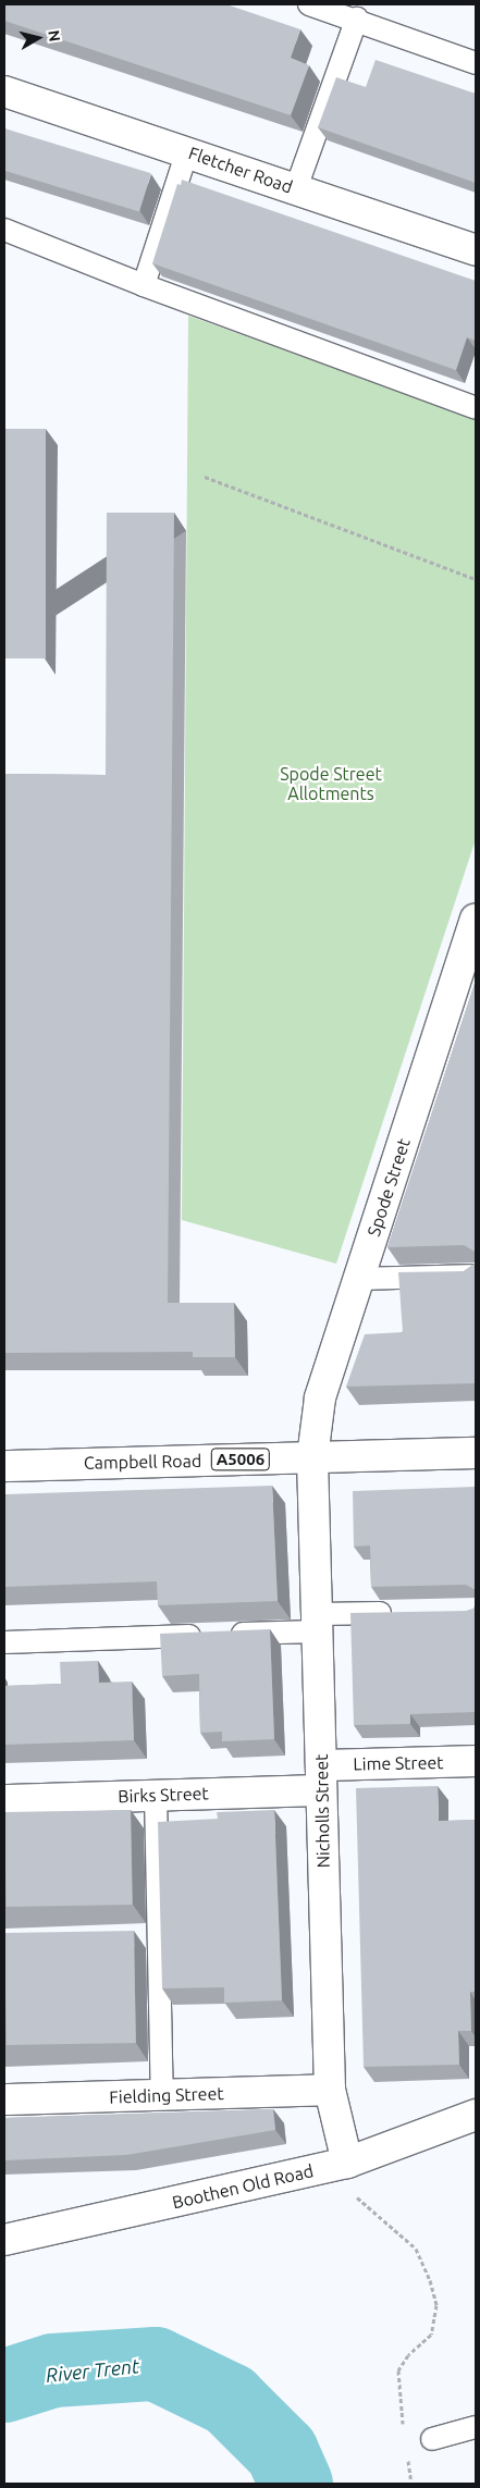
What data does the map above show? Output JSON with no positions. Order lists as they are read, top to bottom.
{
  "streets": {
    "street": [
      "Fletcher Road",
      "Spode Street",
      "A5006",
      "Campbell Road",
      "Lime Street",
      "Birks Street",
      "Nicholls Street",
      "Fielding Street",
      "Boothen Old Road"
    ]
  },
  "crossings": [
    ["Spode Street", "Campbell Road"],
    ["Spode Street", "Nicholls Street"],
    ["Campbell Road", "Nicholls Street"],
    ["Lime Street", "Birks Street"],
    ["Lime Street", "Nicholls Street"],
    ["Birks Street", "Nicholls Street"],
    ["Nicholls Street", "Fielding Street"],
    ["Nicholls Street", "Boothen Old Road"]
  ],
  "water": ["River Trent"],
  "parks": ["Spode Street Allotments"],
  "north": "right"
}
